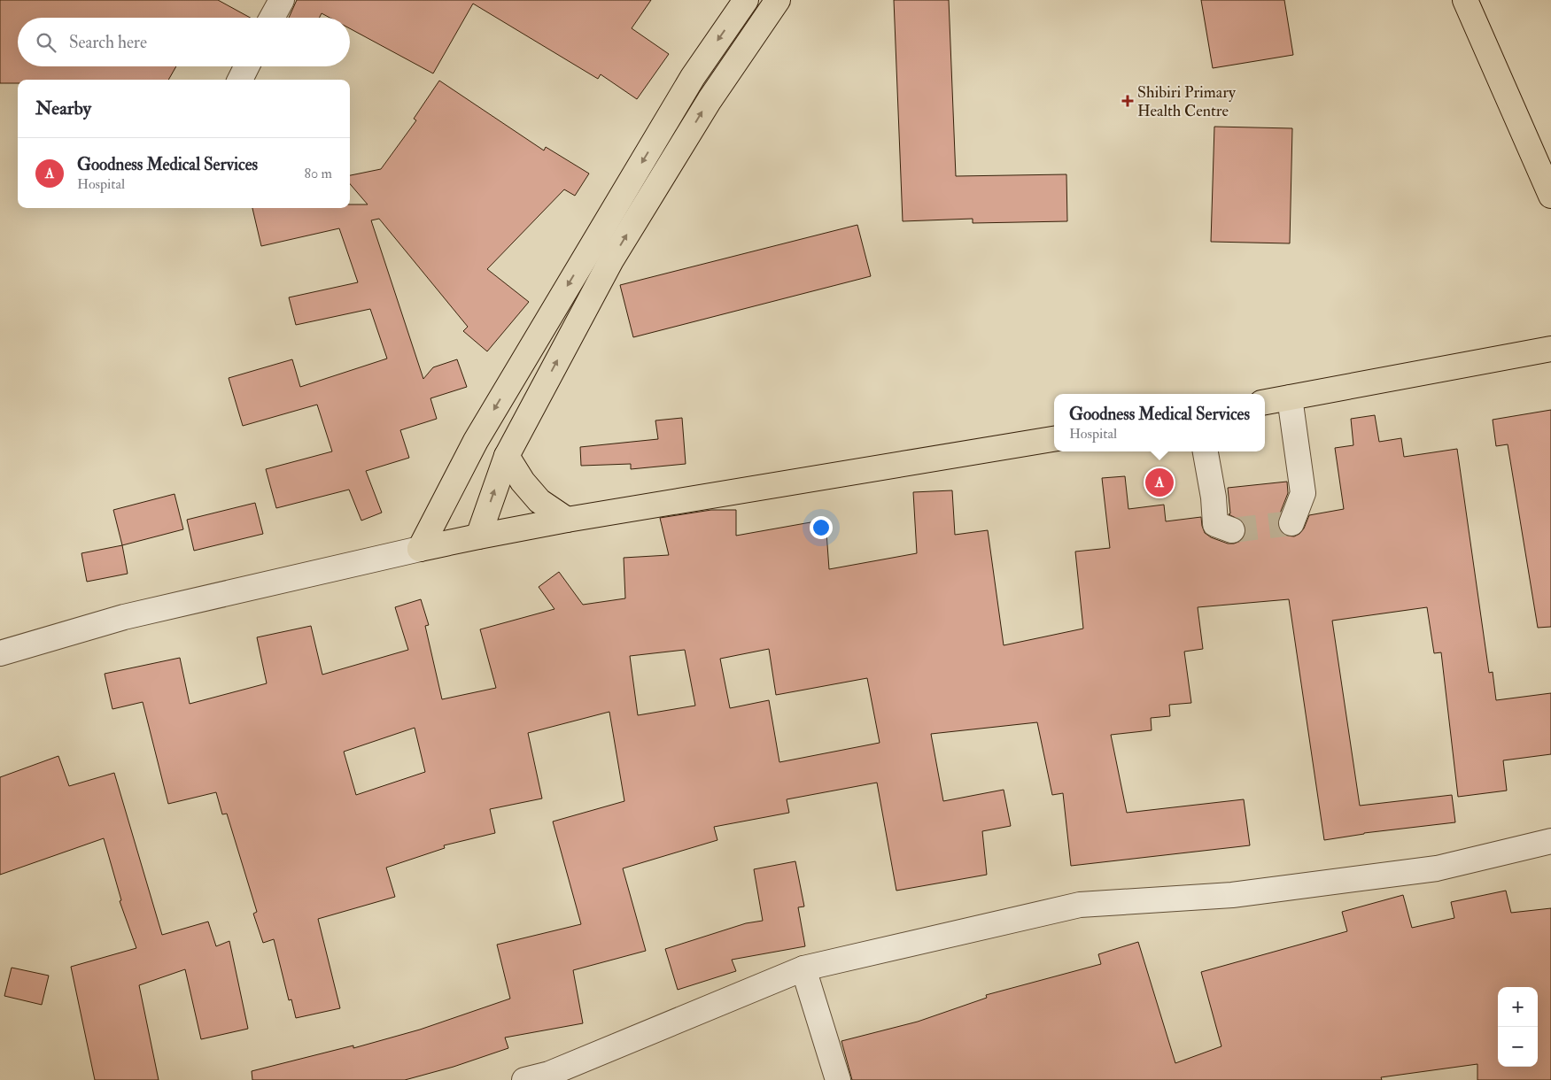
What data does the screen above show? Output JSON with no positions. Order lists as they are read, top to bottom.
{
  "places": {
    "health": ["Shibiri Primary Health Centre"]
  },
  "page": {
    "search": "Search here",
    "heading": "Nearby",
    "list": [
      {
        "mark": "A",
        "name": "Goodness Medical Services",
        "note": "Hospital",
        "value": "80 m"
      }
    ],
    "popup": ["Goodness Medical Services", "Hospital"],
    "pins": "A",
    "map_buttons": ["+", "−"]
  }
}
